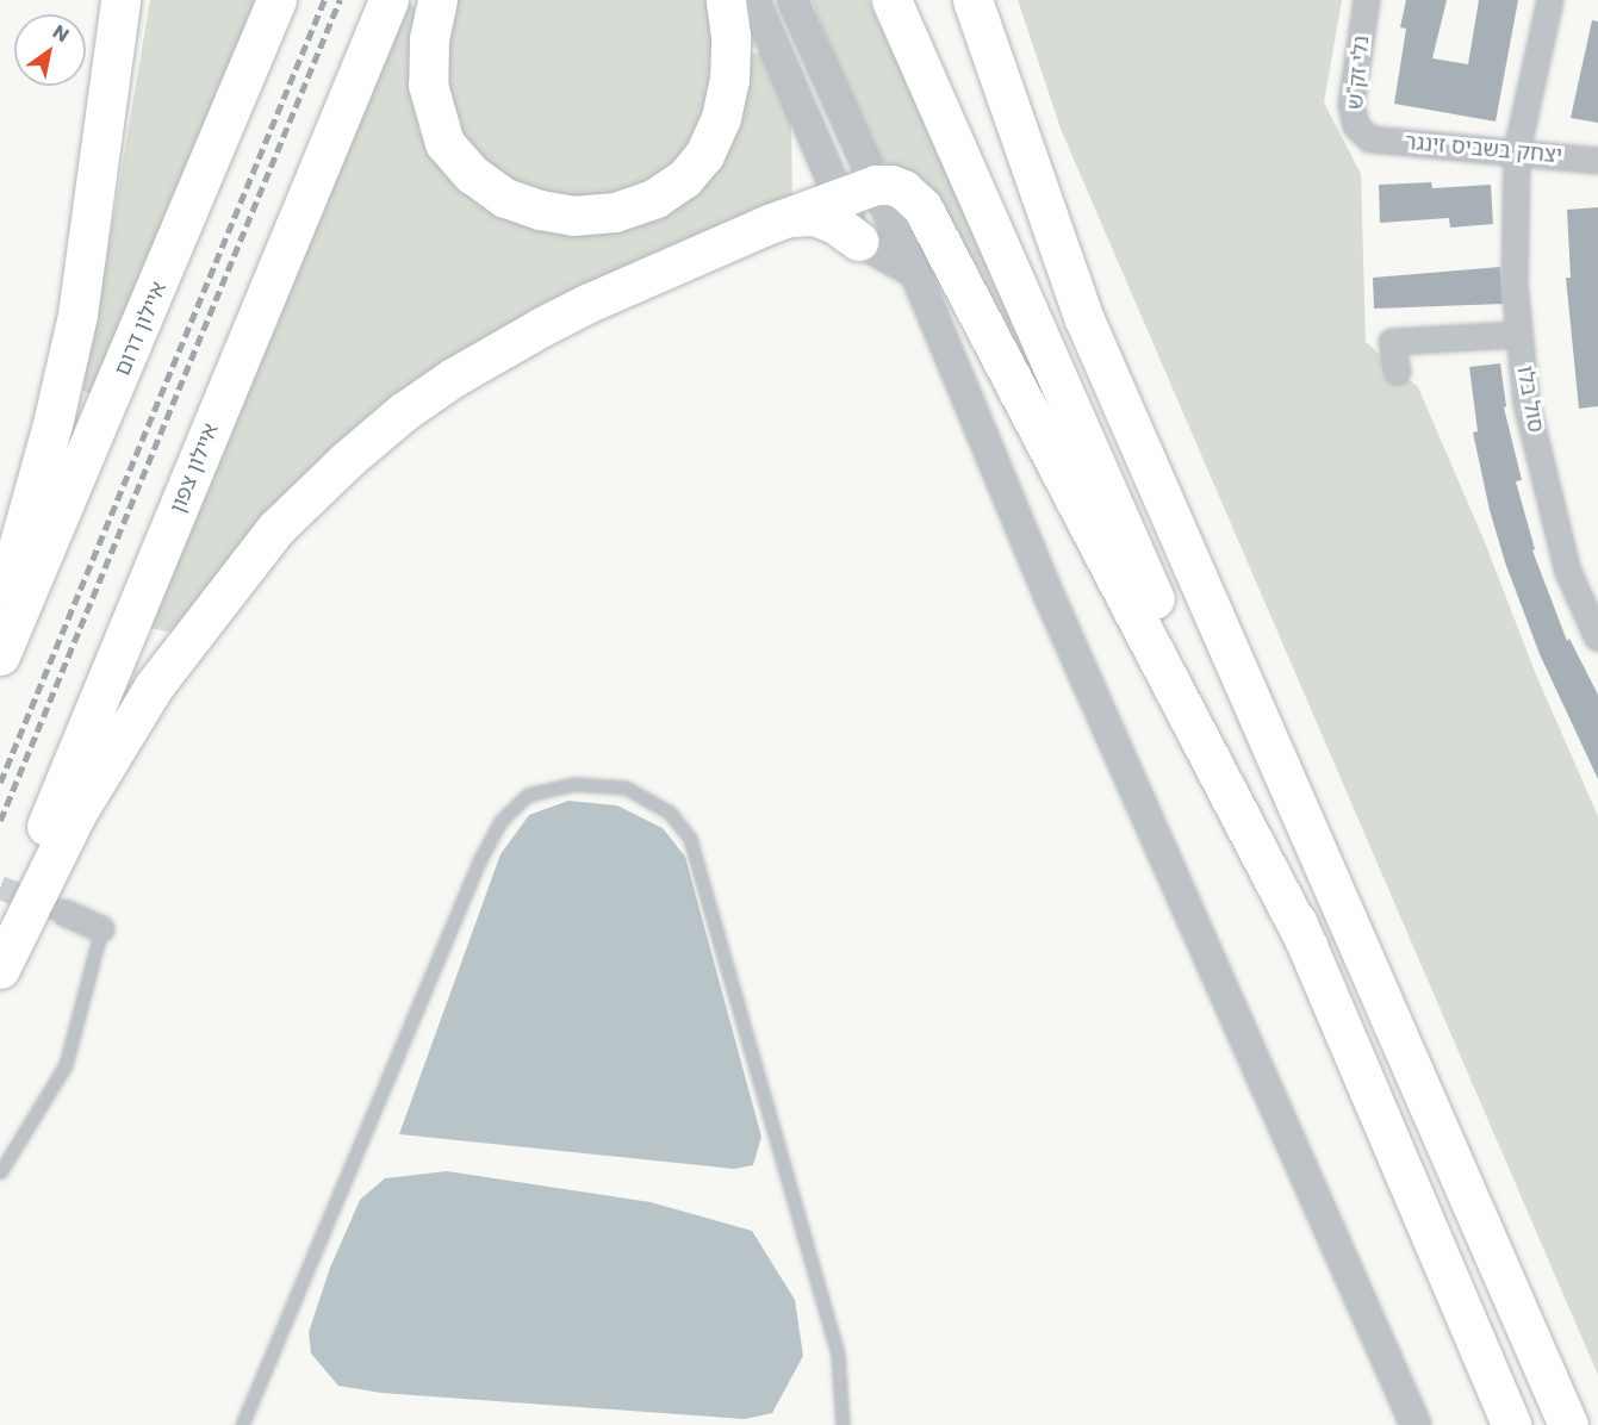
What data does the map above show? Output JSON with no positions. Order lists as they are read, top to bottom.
{
  "streets": {
    "highway": ["איילון דרום", "איילון צפון"],
    "street": ["נלי זק\"ש", "יצחק בשביס זינגר", "סול בלו"]
  },
  "crossings": [
    ["נלי זק\"ש", "יצחק בשביס זינגר"],
    ["יצחק בשביס זינגר", "סול בלו"]
  ],
  "north": "top right"
}
